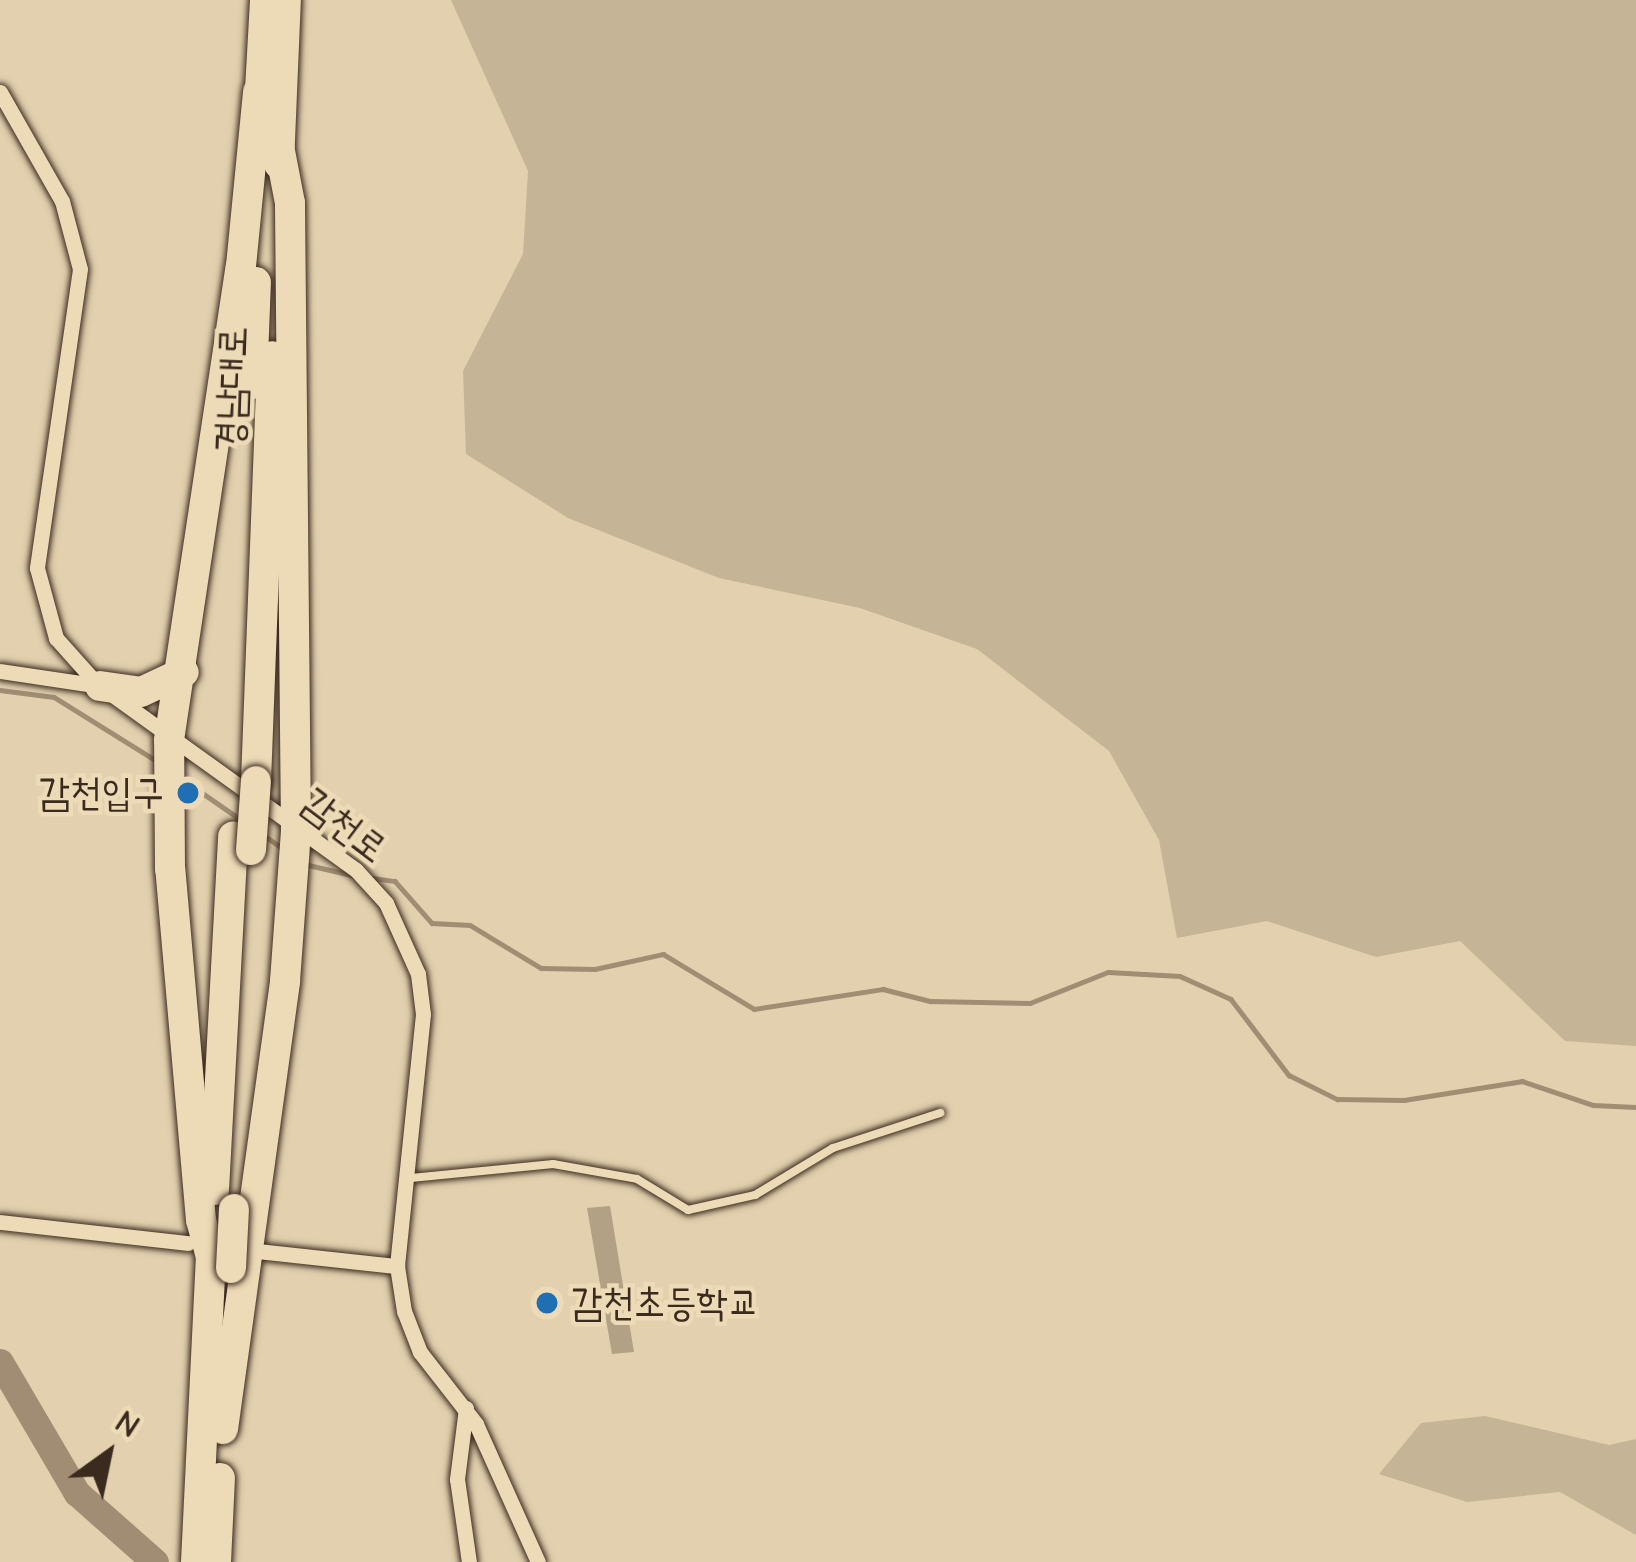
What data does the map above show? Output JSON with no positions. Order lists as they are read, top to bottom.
{
  "streets": {
    "highway": ["경남대로"],
    "street": ["감천로"]
  },
  "places": ["감천입구", "감천초등학교"],
  "north": "top right"
}
